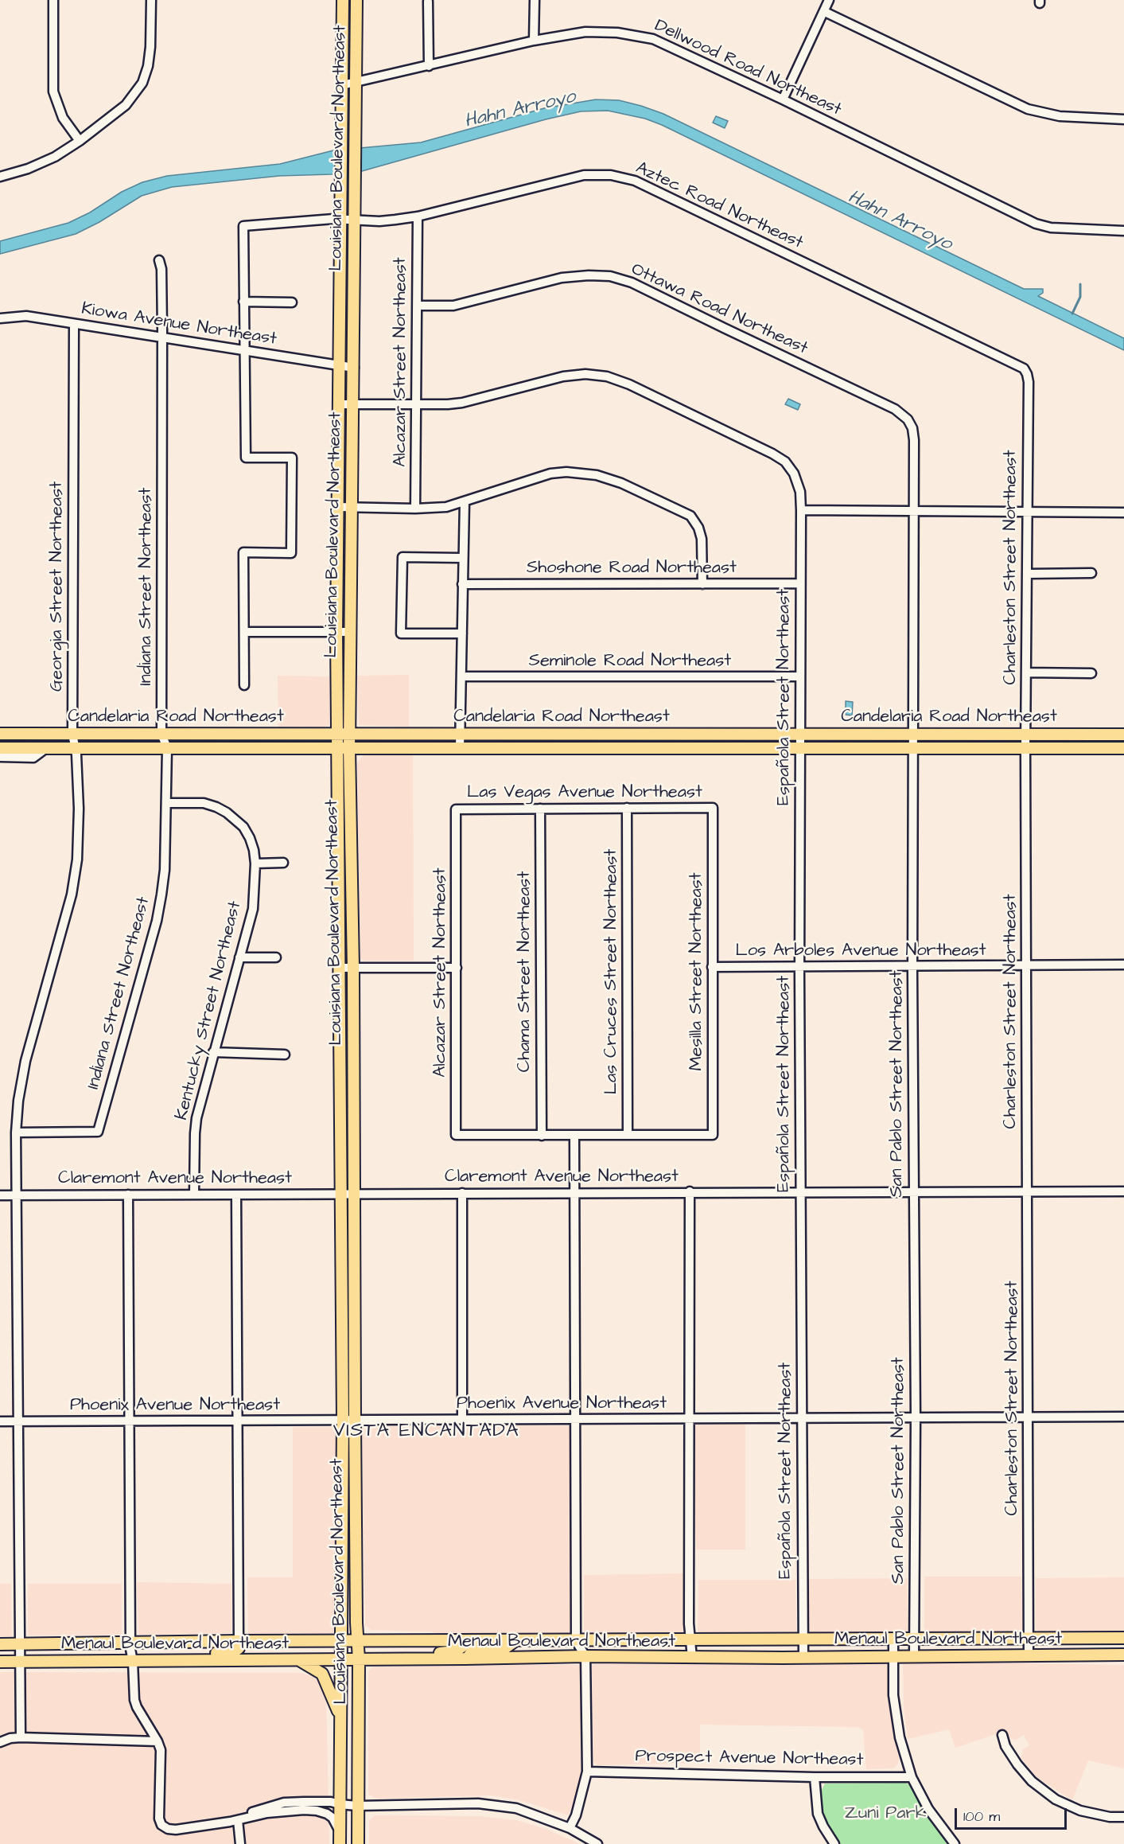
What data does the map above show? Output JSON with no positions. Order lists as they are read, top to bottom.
{
  "streets": {
    "main road": ["Louisiana Boulevard Northeast", "Candelaria Road Northeast", "Menaul Boulevard Northeast"],
    "street": [
      "Dellwood Road Northeast",
      "Aztec Road Northeast",
      "Ottawa Road Northeast",
      "Kiowa Avenue Northeast",
      "Alcazar Street Northeast",
      "Charleston Street Northeast",
      "Shoshone Road Northeast",
      "Georgia Street Northeast",
      "Indiana Street Northeast",
      "Seminole Road Northeast",
      "Española Street Northeast",
      "Las Vegas Avenue Northeast",
      "Los Arboles Avenue Northeast",
      "Chama Street Northeast",
      "Las Cruces Street Northeast",
      "Mesilla Street Northeast",
      "Kentucky Street Northeast",
      "San Pablo Street Northeast",
      "Claremont Avenue Northeast",
      "Phoenix Avenue Northeast",
      "Prospect Avenue Northeast"
    ]
  },
  "crossings": [
    ["Dellwood Road Northeast", "Louisiana Boulevard Northeast"],
    ["Louisiana Boulevard Northeast", "Aztec Road Northeast"],
    ["Louisiana Boulevard Northeast", "Kiowa Avenue Northeast"],
    ["Louisiana Boulevard Northeast", "Candelaria Road Northeast"],
    ["Louisiana Boulevard Northeast", "Claremont Avenue Northeast"],
    ["Louisiana Boulevard Northeast", "Phoenix Avenue Northeast"],
    ["Louisiana Boulevard Northeast", "Menaul Boulevard Northeast"],
    ["Aztec Road Northeast", "Alcazar Street Northeast"],
    ["Aztec Road Northeast", "Charleston Street Northeast"],
    ["Ottawa Road Northeast", "Alcazar Street Northeast"],
    ["Ottawa Road Northeast", "San Pablo Street Northeast"],
    ["Kiowa Avenue Northeast", "Georgia Street Northeast"],
    ["Kiowa Avenue Northeast", "Indiana Street Northeast"],
    ["Alcazar Street Northeast", "Las Vegas Avenue Northeast"],
    ["Alcazar Street Northeast", "Chama Street Northeast"],
    ["Charleston Street Northeast", "Candelaria Road Northeast"],
    ["Charleston Street Northeast", "Los Arboles Avenue Northeast"],
    ["Charleston Street Northeast", "Claremont Avenue Northeast"],
    ["Charleston Street Northeast", "Phoenix Avenue Northeast"],
    ["Charleston Street Northeast", "Menaul Boulevard Northeast"],
    ["Shoshone Road Northeast", "Española Street Northeast"],
    ["Georgia Street Northeast", "Indiana Street Northeast"],
    ["Georgia Street Northeast", "Candelaria Road Northeast"],
    ["Georgia Street Northeast", "Claremont Avenue Northeast"],
    ["Georgia Street Northeast", "Phoenix Avenue Northeast"],
    ["Georgia Street Northeast", "Menaul Boulevard Northeast"],
    ["Indiana Street Northeast", "Candelaria Road Northeast"],
    ["Indiana Street Northeast", "Kentucky Street Northeast"],
    ["Seminole Road Northeast", "Española Street Northeast"],
    ["Española Street Northeast", "Candelaria Road Northeast"],
    ["Española Street Northeast", "Los Arboles Avenue Northeast"],
    ["Española Street Northeast", "Claremont Avenue Northeast"],
    ["Española Street Northeast", "Phoenix Avenue Northeast"],
    ["Española Street Northeast", "Menaul Boulevard Northeast"],
    ["Candelaria Road Northeast", "San Pablo Street Northeast"],
    ["Las Vegas Avenue Northeast", "Chama Street Northeast"],
    ["Las Vegas Avenue Northeast", "Las Cruces Street Northeast"],
    ["Las Vegas Avenue Northeast", "Mesilla Street Northeast"],
    ["Los Arboles Avenue Northeast", "Mesilla Street Northeast"],
    ["Los Arboles Avenue Northeast", "San Pablo Street Northeast"],
    ["Las Cruces Street Northeast", "Mesilla Street Northeast"],
    ["Kentucky Street Northeast", "Claremont Avenue Northeast"],
    ["San Pablo Street Northeast", "Claremont Avenue Northeast"],
    ["San Pablo Street Northeast", "Phoenix Avenue Northeast"],
    ["San Pablo Street Northeast", "Menaul Boulevard Northeast"]
  ],
  "districts": ["VISTA ENCANTADA"],
  "water": ["Hahn Arroyo"],
  "parks": ["Zuni Park"],
  "scale_bar": "100 m"
}
